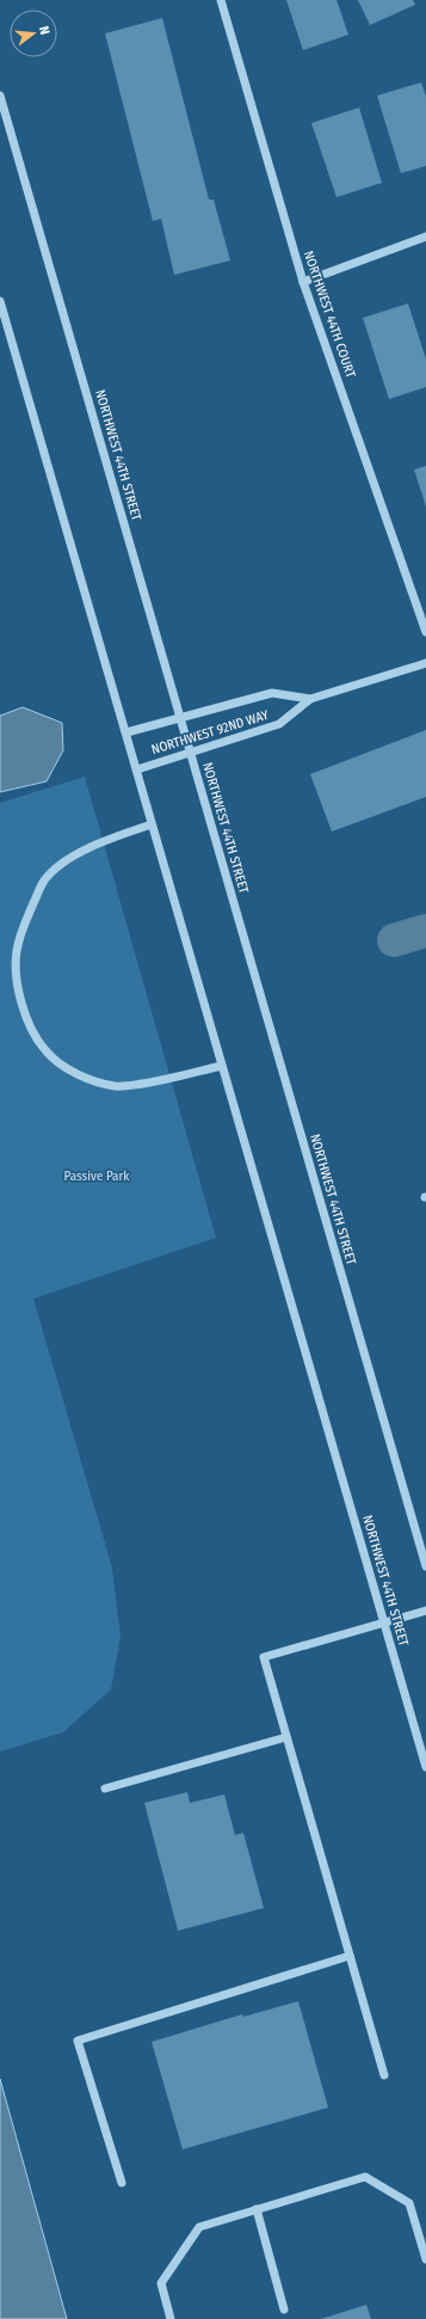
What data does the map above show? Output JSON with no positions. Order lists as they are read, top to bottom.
{
  "streets": {
    "street": ["NORTHWEST 44TH COURT", "NORTHWEST 44TH STREET", "NORTHWEST 92ND WAY"]
  },
  "crossings": [
    ["NORTHWEST 44TH STREET", "NORTHWEST 92ND WAY"]
  ],
  "parks": ["Passive Park"],
  "north": "right"
}
